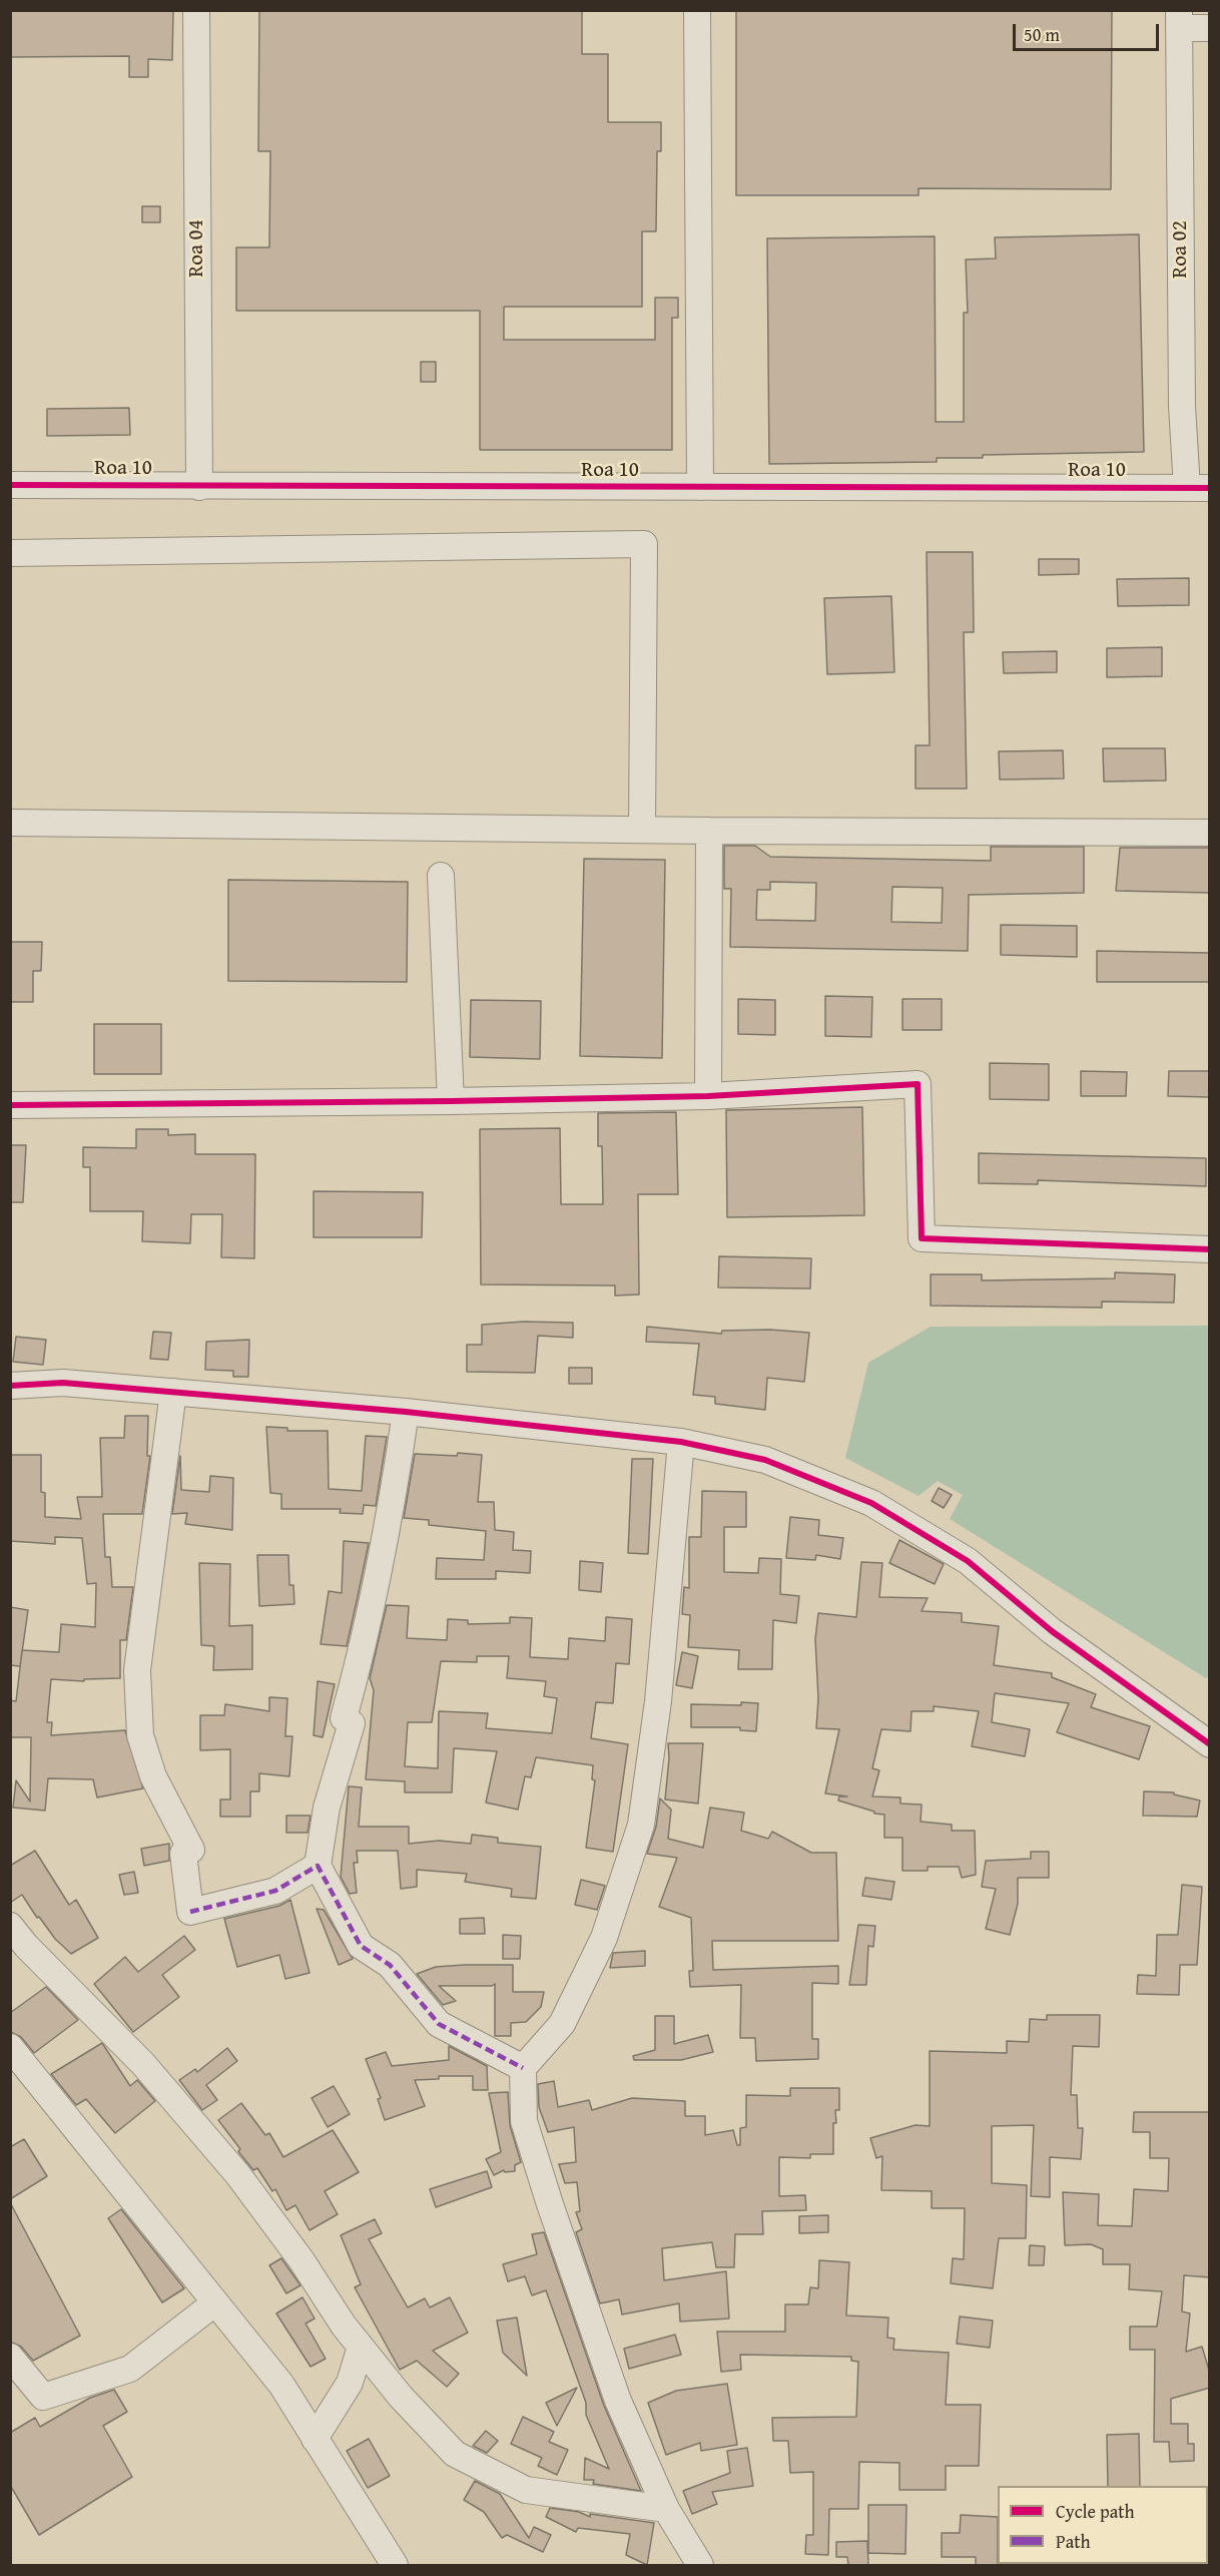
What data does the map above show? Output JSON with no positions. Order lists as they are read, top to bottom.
{
  "streets": {
    "street": ["Roa 04", "Roa 02", "Roa 10"]
  },
  "crossings": [
    ["Roa 04", "Roa 10"],
    ["Roa 02", "Roa 10"]
  ],
  "legend": ["Cycle path", "Path"],
  "scale_bar": "50 m"
}
